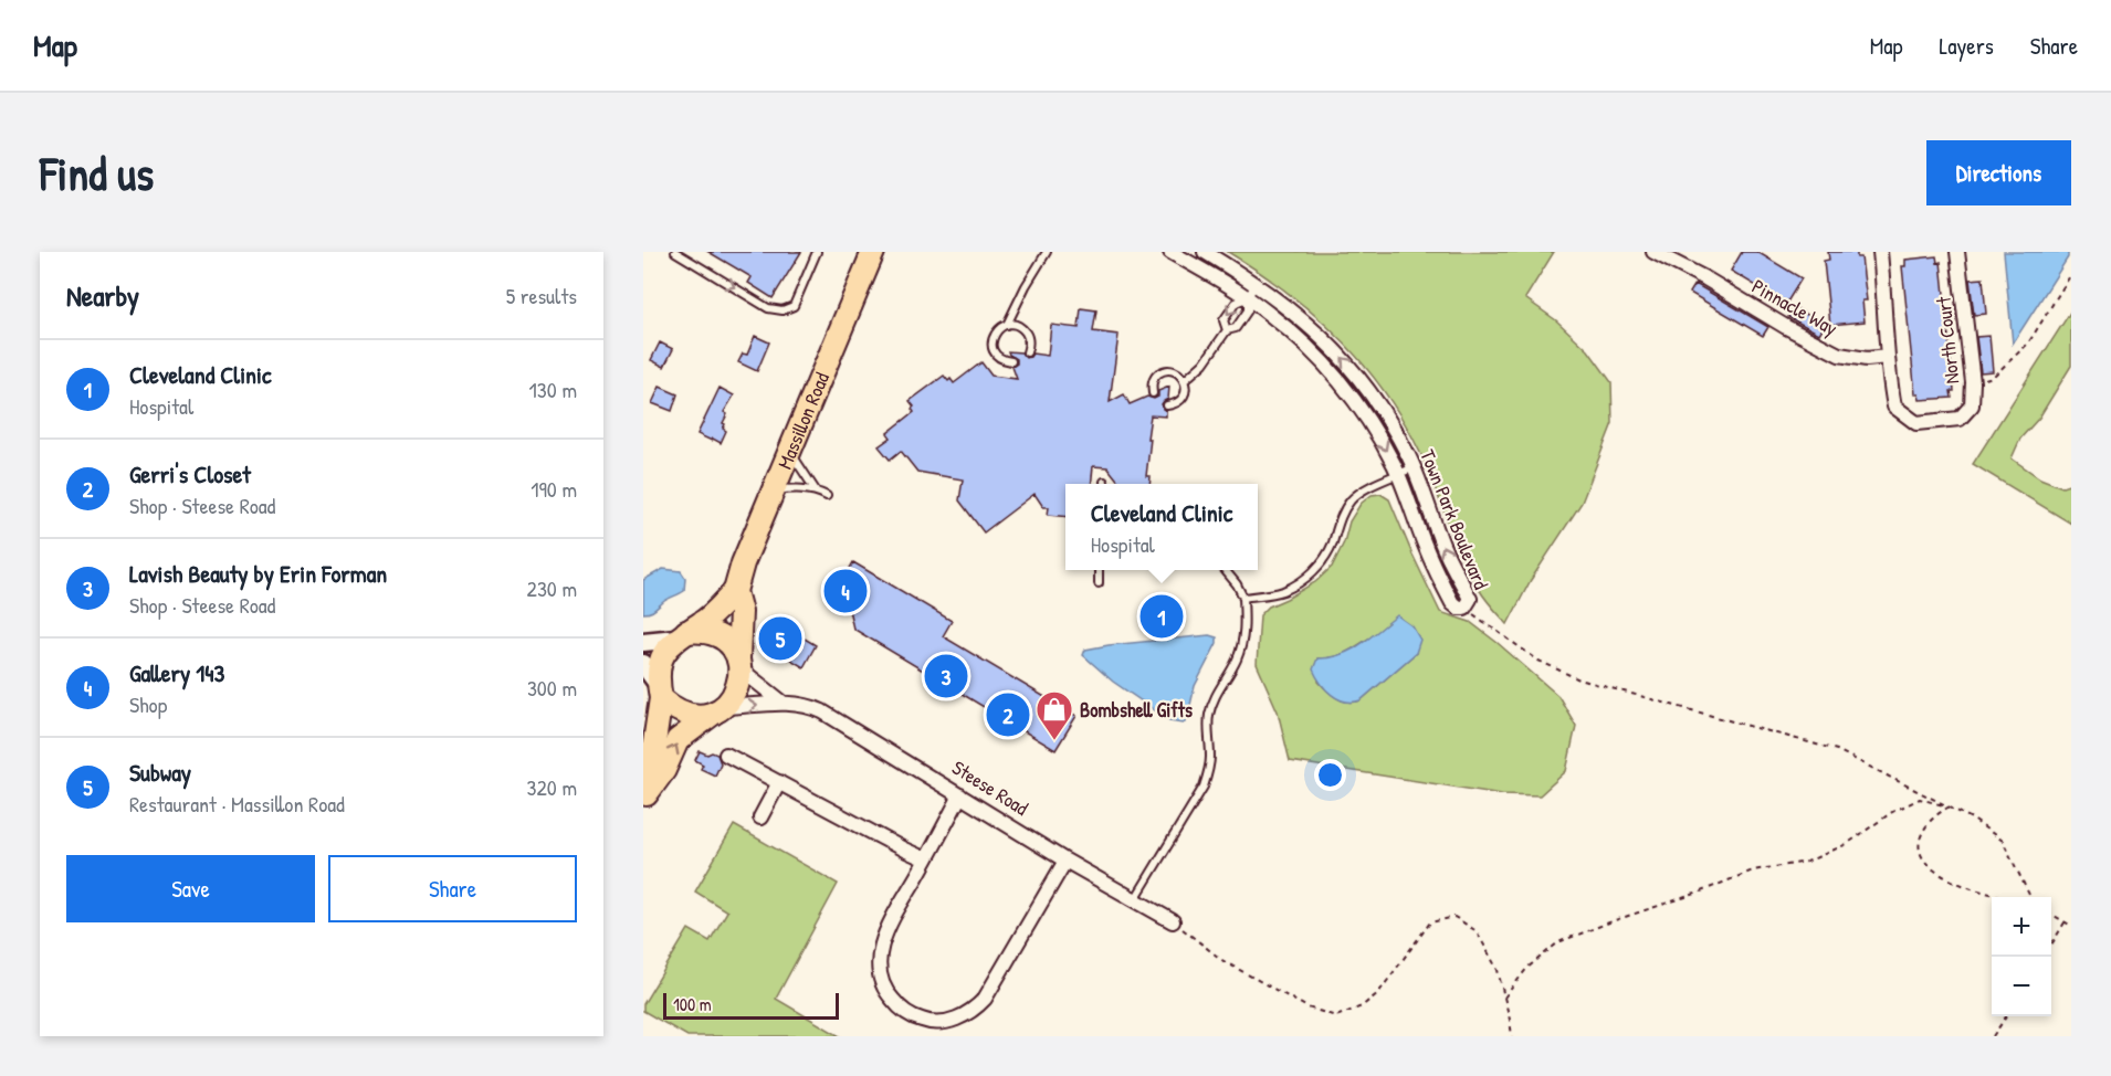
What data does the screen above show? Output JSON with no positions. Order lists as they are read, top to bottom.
{
  "streets": {
    "main road": ["Massillon Road"],
    "street": [
      "Pinnacle Way",
      "North Court",
      "Town Park Boulevard",
      "Steese Road"
    ]
  },
  "crossings": [
    ["Pinnacle Way", "North Court"],
    ["Massillon Road", "Steese Road"]
  ],
  "places": {
    "shop": ["Bombshell Gifts"]
  },
  "scale_bar": "100 m",
  "page": {
    "header": "Map",
    "nav": ["Map", "Layers", "Share"],
    "buttons": [
      "Directions",
      ["Save", "Share"]
    ],
    "title": "Find us",
    "heading": ["Nearby", "5 results"],
    "list": [
      {
        "mark": "1",
        "name": "Cleveland Clinic",
        "note": "Hospital",
        "value": "130 m"
      },
      {
        "mark": "2",
        "name": "Gerri's Closet",
        "note": "Shop · Steese Road",
        "value": "190 m"
      },
      {
        "mark": "3",
        "name": "Lavish Beauty by Erin Forman",
        "note": "Shop · Steese Road",
        "value": "230 m"
      },
      {
        "mark": "4",
        "name": "Gallery 143",
        "note": "Shop",
        "value": "300 m"
      },
      {
        "mark": "5",
        "name": "Subway",
        "note": "Restaurant · Massillon Road",
        "value": "320 m"
      }
    ],
    "popup": ["Cleveland Clinic", "Hospital"],
    "pins": [
      "4",
      "1",
      "5",
      "3",
      "2"
    ],
    "map_buttons": ["+", "−"],
    "scale": "100 m"
  }
}
